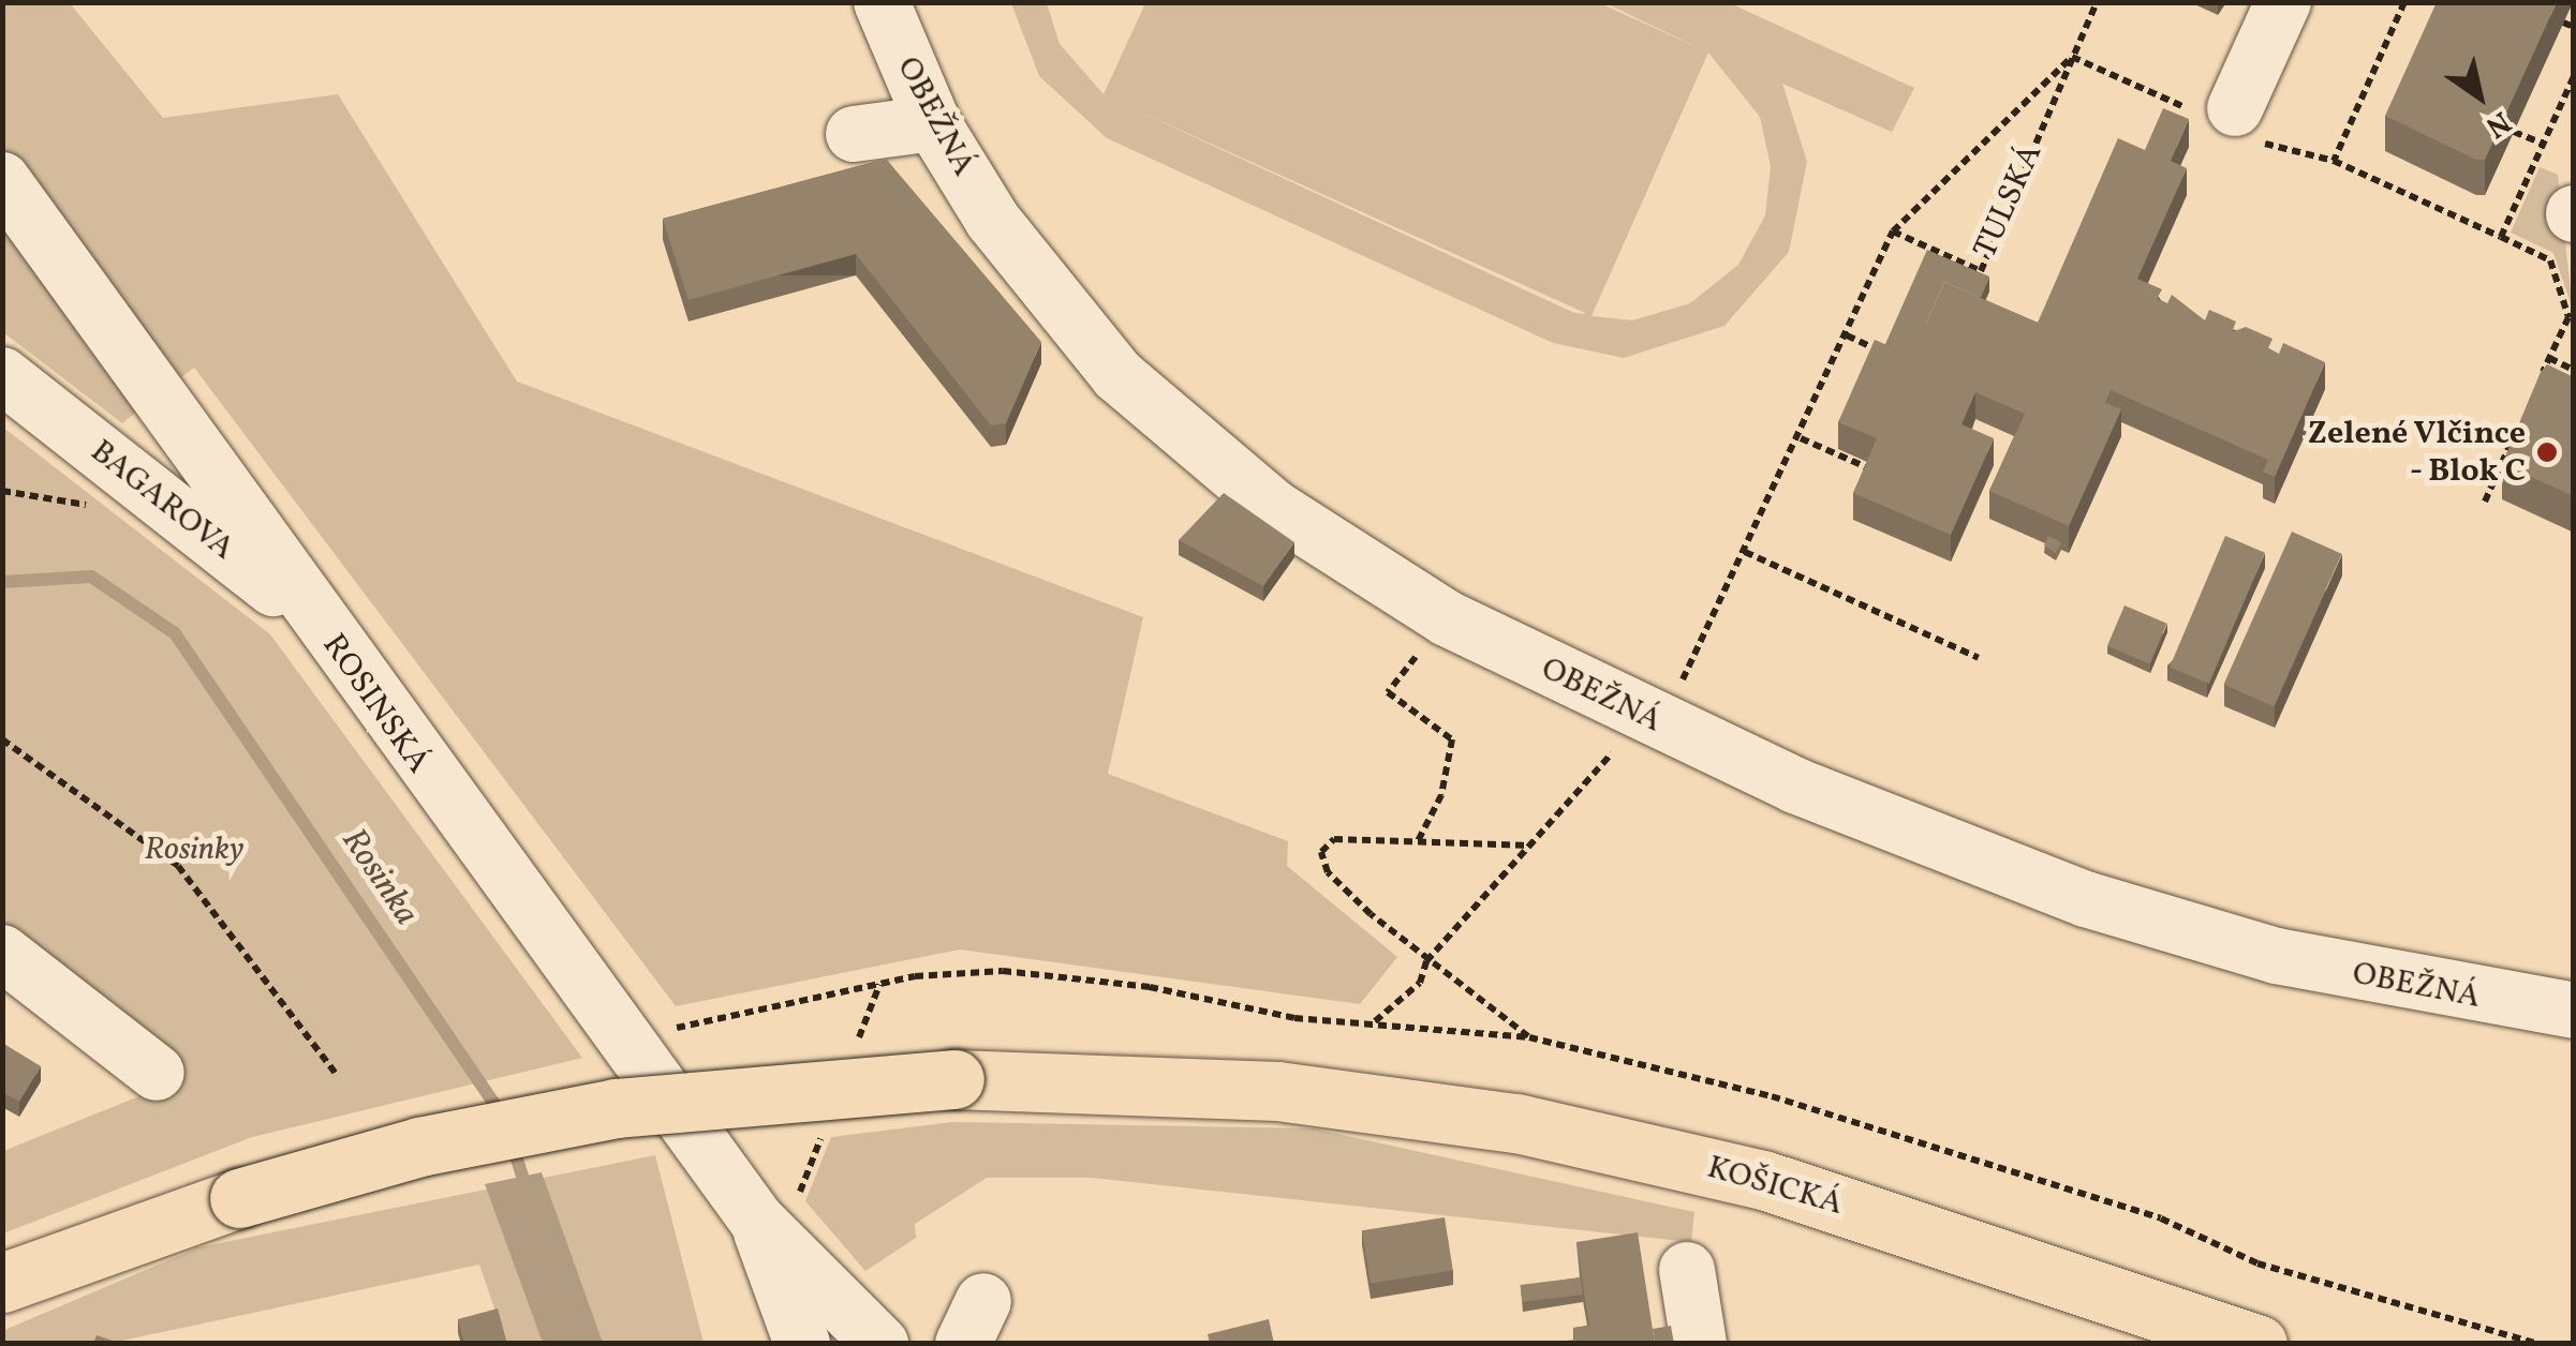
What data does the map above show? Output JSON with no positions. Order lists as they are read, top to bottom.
{
  "streets": {
    "main road": ["KOŠICKÁ"],
    "street": ["OBEŽNÁ", "BAGAROVA", "ROSINSKÁ"],
    "path": ["TULSKÁ"]
  },
  "crossings": [
    ["BAGAROVA", "ROSINSKÁ"]
  ],
  "water": ["Rosinka"],
  "parks": ["Rosinky"],
  "places": ["Zelené Vlčince - Blok C"],
  "north": "bottom right"
}
